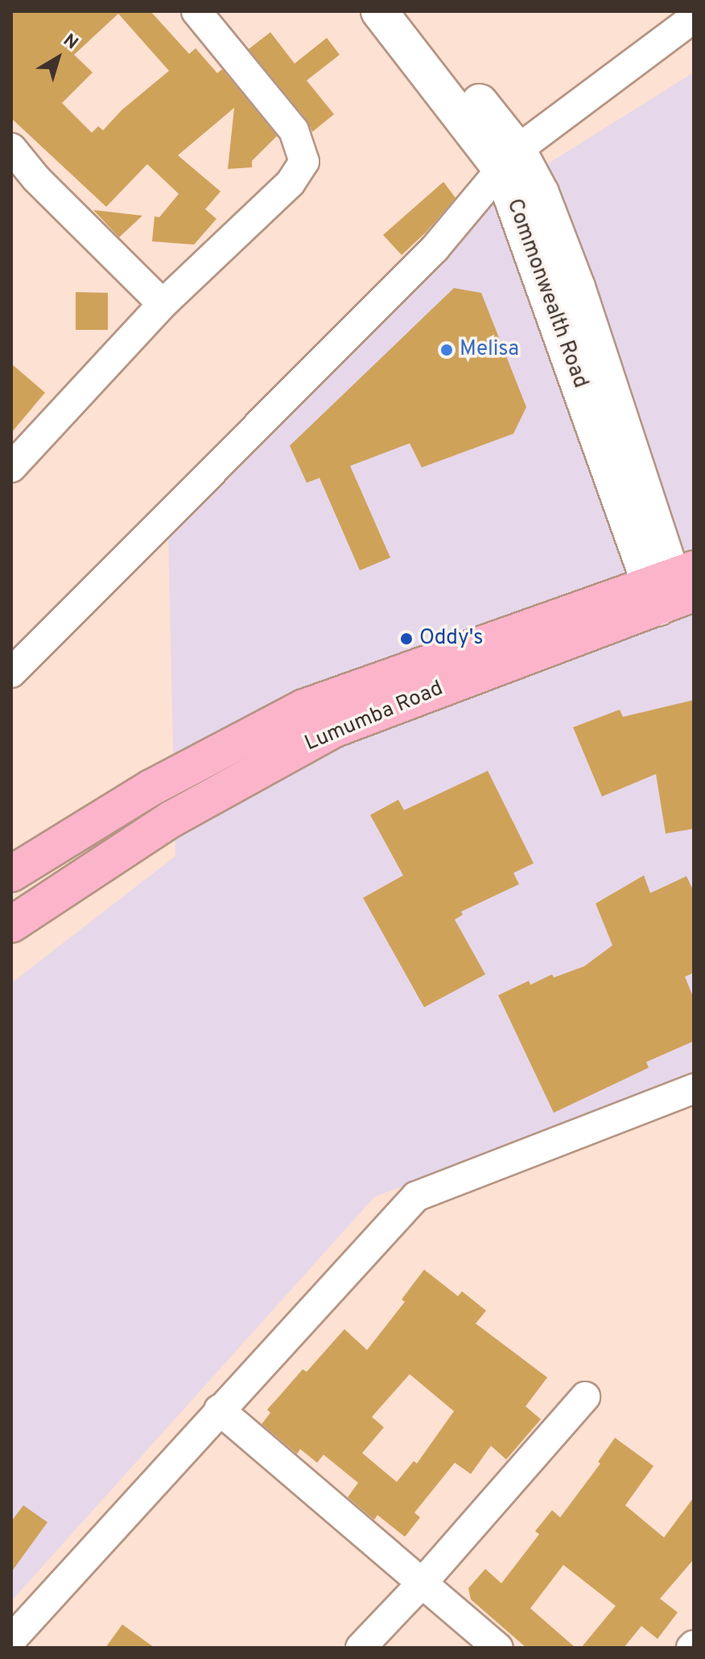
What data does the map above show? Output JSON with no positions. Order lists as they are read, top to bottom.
{
  "streets": {
    "main road": ["Commonwealth Road", "Lumumba Road"]
  },
  "crossings": [
    ["Commonwealth Road", "Lumumba Road"]
  ],
  "places": ["Melisa", "Oddy's"],
  "north": "top right"
}
